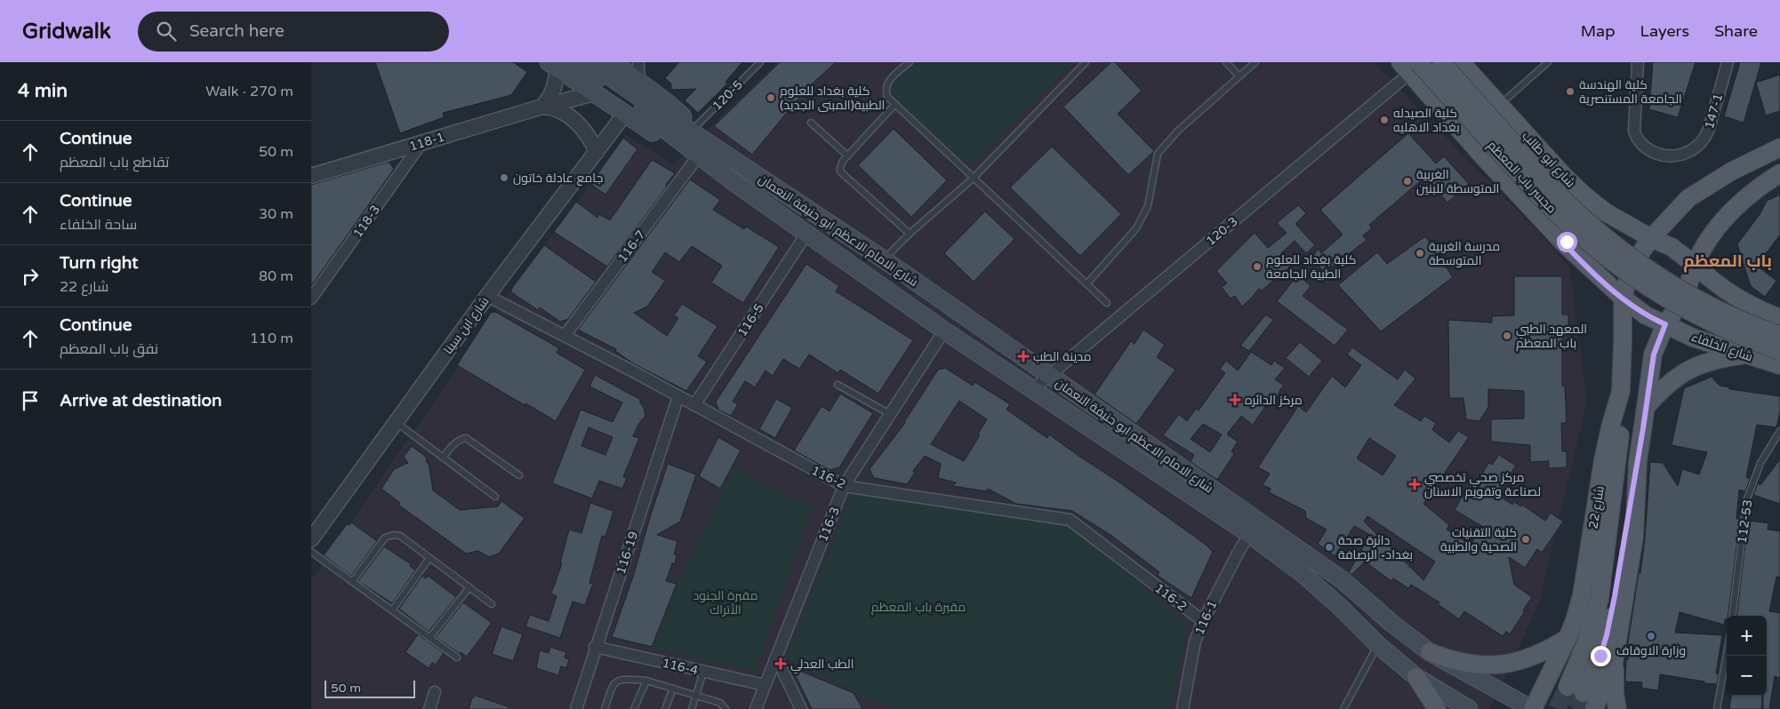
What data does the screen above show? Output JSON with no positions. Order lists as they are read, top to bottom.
{
  "streets": {
    "main road": [
      "شارع ابو طالب",
      "مجسر باب المعظم",
      "شارع الامام الاعظم ابو حنيفة النعمان",
      "شارع الخلفاء",
      "شارع 22"
    ],
    "street": [
      "147-1",
      "118-1",
      "118-3",
      "120-3",
      "116-7",
      "116-5",
      "شارع ابن سينا",
      "116-2",
      "116-3",
      "116-19",
      "116-1",
      "116-4"
    ],
    "lane": ["120-5", "112-53"]
  },
  "crossings": [
    ["118-1", "118-3"],
    ["مجسر باب المعظم", "120-3"],
    ["مجسر باب المعظم", "شارع الخلفاء"],
    ["شارع الامام الاعظم ابو حنيفة النعمان", "120-3"],
    ["شارع الامام الاعظم ابو حنيفة النعمان", "116-7"],
    ["شارع الامام الاعظم ابو حنيفة النعمان", "116-5"],
    ["شارع الامام الاعظم ابو حنيفة النعمان", "شارع ابن سينا"],
    ["شارع الامام الاعظم ابو حنيفة النعمان", "شارع 22"],
    ["شارع الامام الاعظم ابو حنيفة النعمان", "116-3"],
    ["شارع الامام الاعظم ابو حنيفة النعمان", "116-1"],
    ["120-3", "شارع الخلفاء"],
    ["116-7", "116-2"],
    ["116-5", "116-2"],
    ["شارع ابن سينا", "116-2"],
    ["شارع الخلفاء", "شارع 22"],
    ["116-2", "116-3"],
    ["116-2", "116-19"],
    ["116-2", "116-1"],
    ["116-3", "116-4"],
    ["116-19", "116-4"]
  ],
  "districts": ["باب المعظم"],
  "parks": ["مقبرة الجنود الأتراك", "مقبرة باب المعظم"],
  "places": {
    "other": [
      "كلية الهندسة الجامعة المستنصرية",
      "كلية بغداد للعلوم الطبية(المبنى الجديد)",
      "كلية الصيدله بغداد الاهليه",
      "جامع عادلة خاتون",
      "الغربية المتوسطة للبنين",
      "مدرسة الغربية المتوسطة",
      "كلية بغداد للعلوم الطبية الجامعة",
      "المعهد الطبي باب المعظم",
      "كلية التقنيات الصحية والطبية",
      "دائرة صحة بغداد- الرصافة",
      "وزارة الاوقاف"
    ],
    "health": [
      "مدينة الطب",
      "مركز الدائره",
      "مركز صحي تخصصي لصناعة وتقويم الاسنان",
      "الطب العدلي"
    ]
  },
  "scale_bar": "50 m",
  "page": {
    "header": "Gridwalk",
    "search": "Search here",
    "nav": ["Map", "Layers", "Share"],
    "heading": ["4 min", "Walk · 270 m"],
    "list": [
      ["Continue", "تقاطع باب المعظم", "50 m"],
      ["Continue", "ساحة الخلفاء", "30 m"],
      ["Turn right", "شارع 22", "80 m"],
      ["Continue", "نفق باب المعظم", "110 m"],
      "Arrive at destination"
    ],
    "map_buttons": ["+", "−"],
    "scale": "50 m"
  }
}
